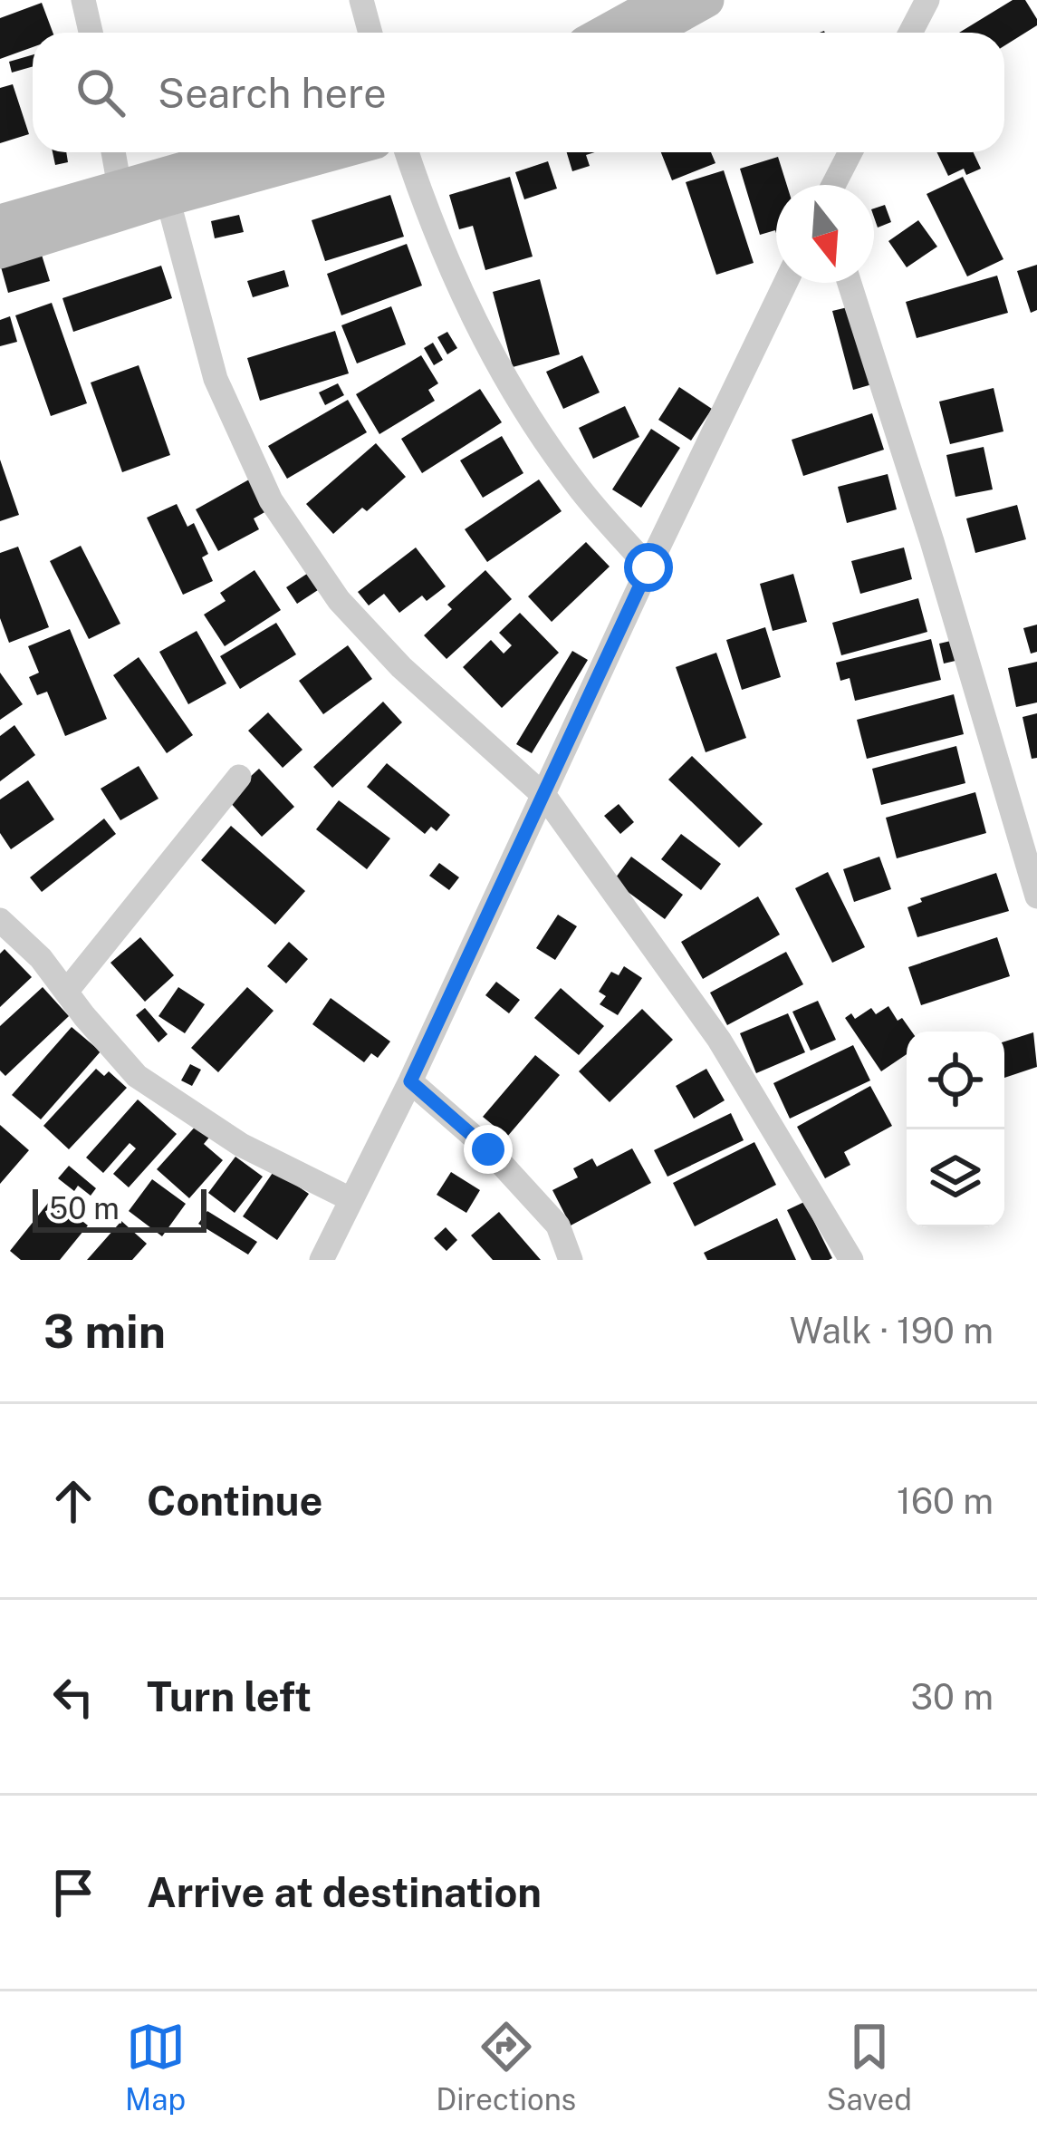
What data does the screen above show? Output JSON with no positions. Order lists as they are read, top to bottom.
{
  "scale_bar": "50 m",
  "north": "bottom",
  "page": {
    "search": "Search here",
    "scale": "50 m",
    "heading": ["3 min", "Walk · 190 m"],
    "list": [
      ["Continue", "160 m"],
      ["Turn left", "30 m"],
      "Arrive at destination"
    ],
    "nav": ["Map", "Directions", "Saved"]
  }
}
